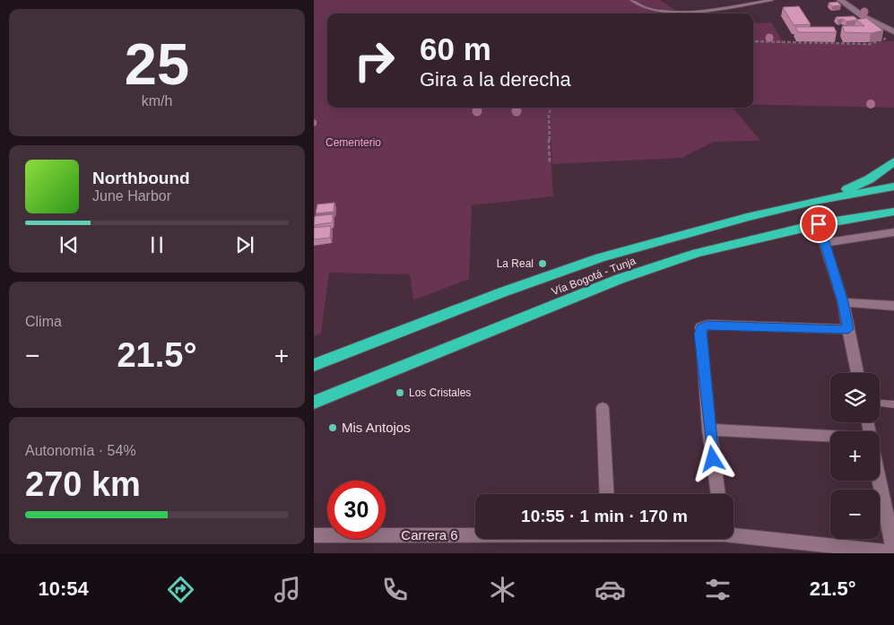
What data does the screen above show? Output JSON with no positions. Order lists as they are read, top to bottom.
{
  "streets": {
    "highway": ["Vía Bogotá - Tunja"],
    "street": ["Carrera 6"]
  },
  "parks": ["Cementerio"],
  "places": ["La Real", "Los Cristales", "Mis Antojos"],
  "page": {
    "tile": [
      ["25", "km/h"],
      "Clima",
      ["Autonomía · 54%", "270 km"]
    ],
    "turn": ["60 m", "Gira a la derecha"],
    "song": ["Northbound", "June Harbor"],
    "heat": ["−", "21.5°", "+"],
    "map_buttons": ["+", "−"],
    "limit": "30",
    "trip": "10:55 · 1 min · 170 m",
    "tabs": ["10:54", "21.5°"]
  }
}
